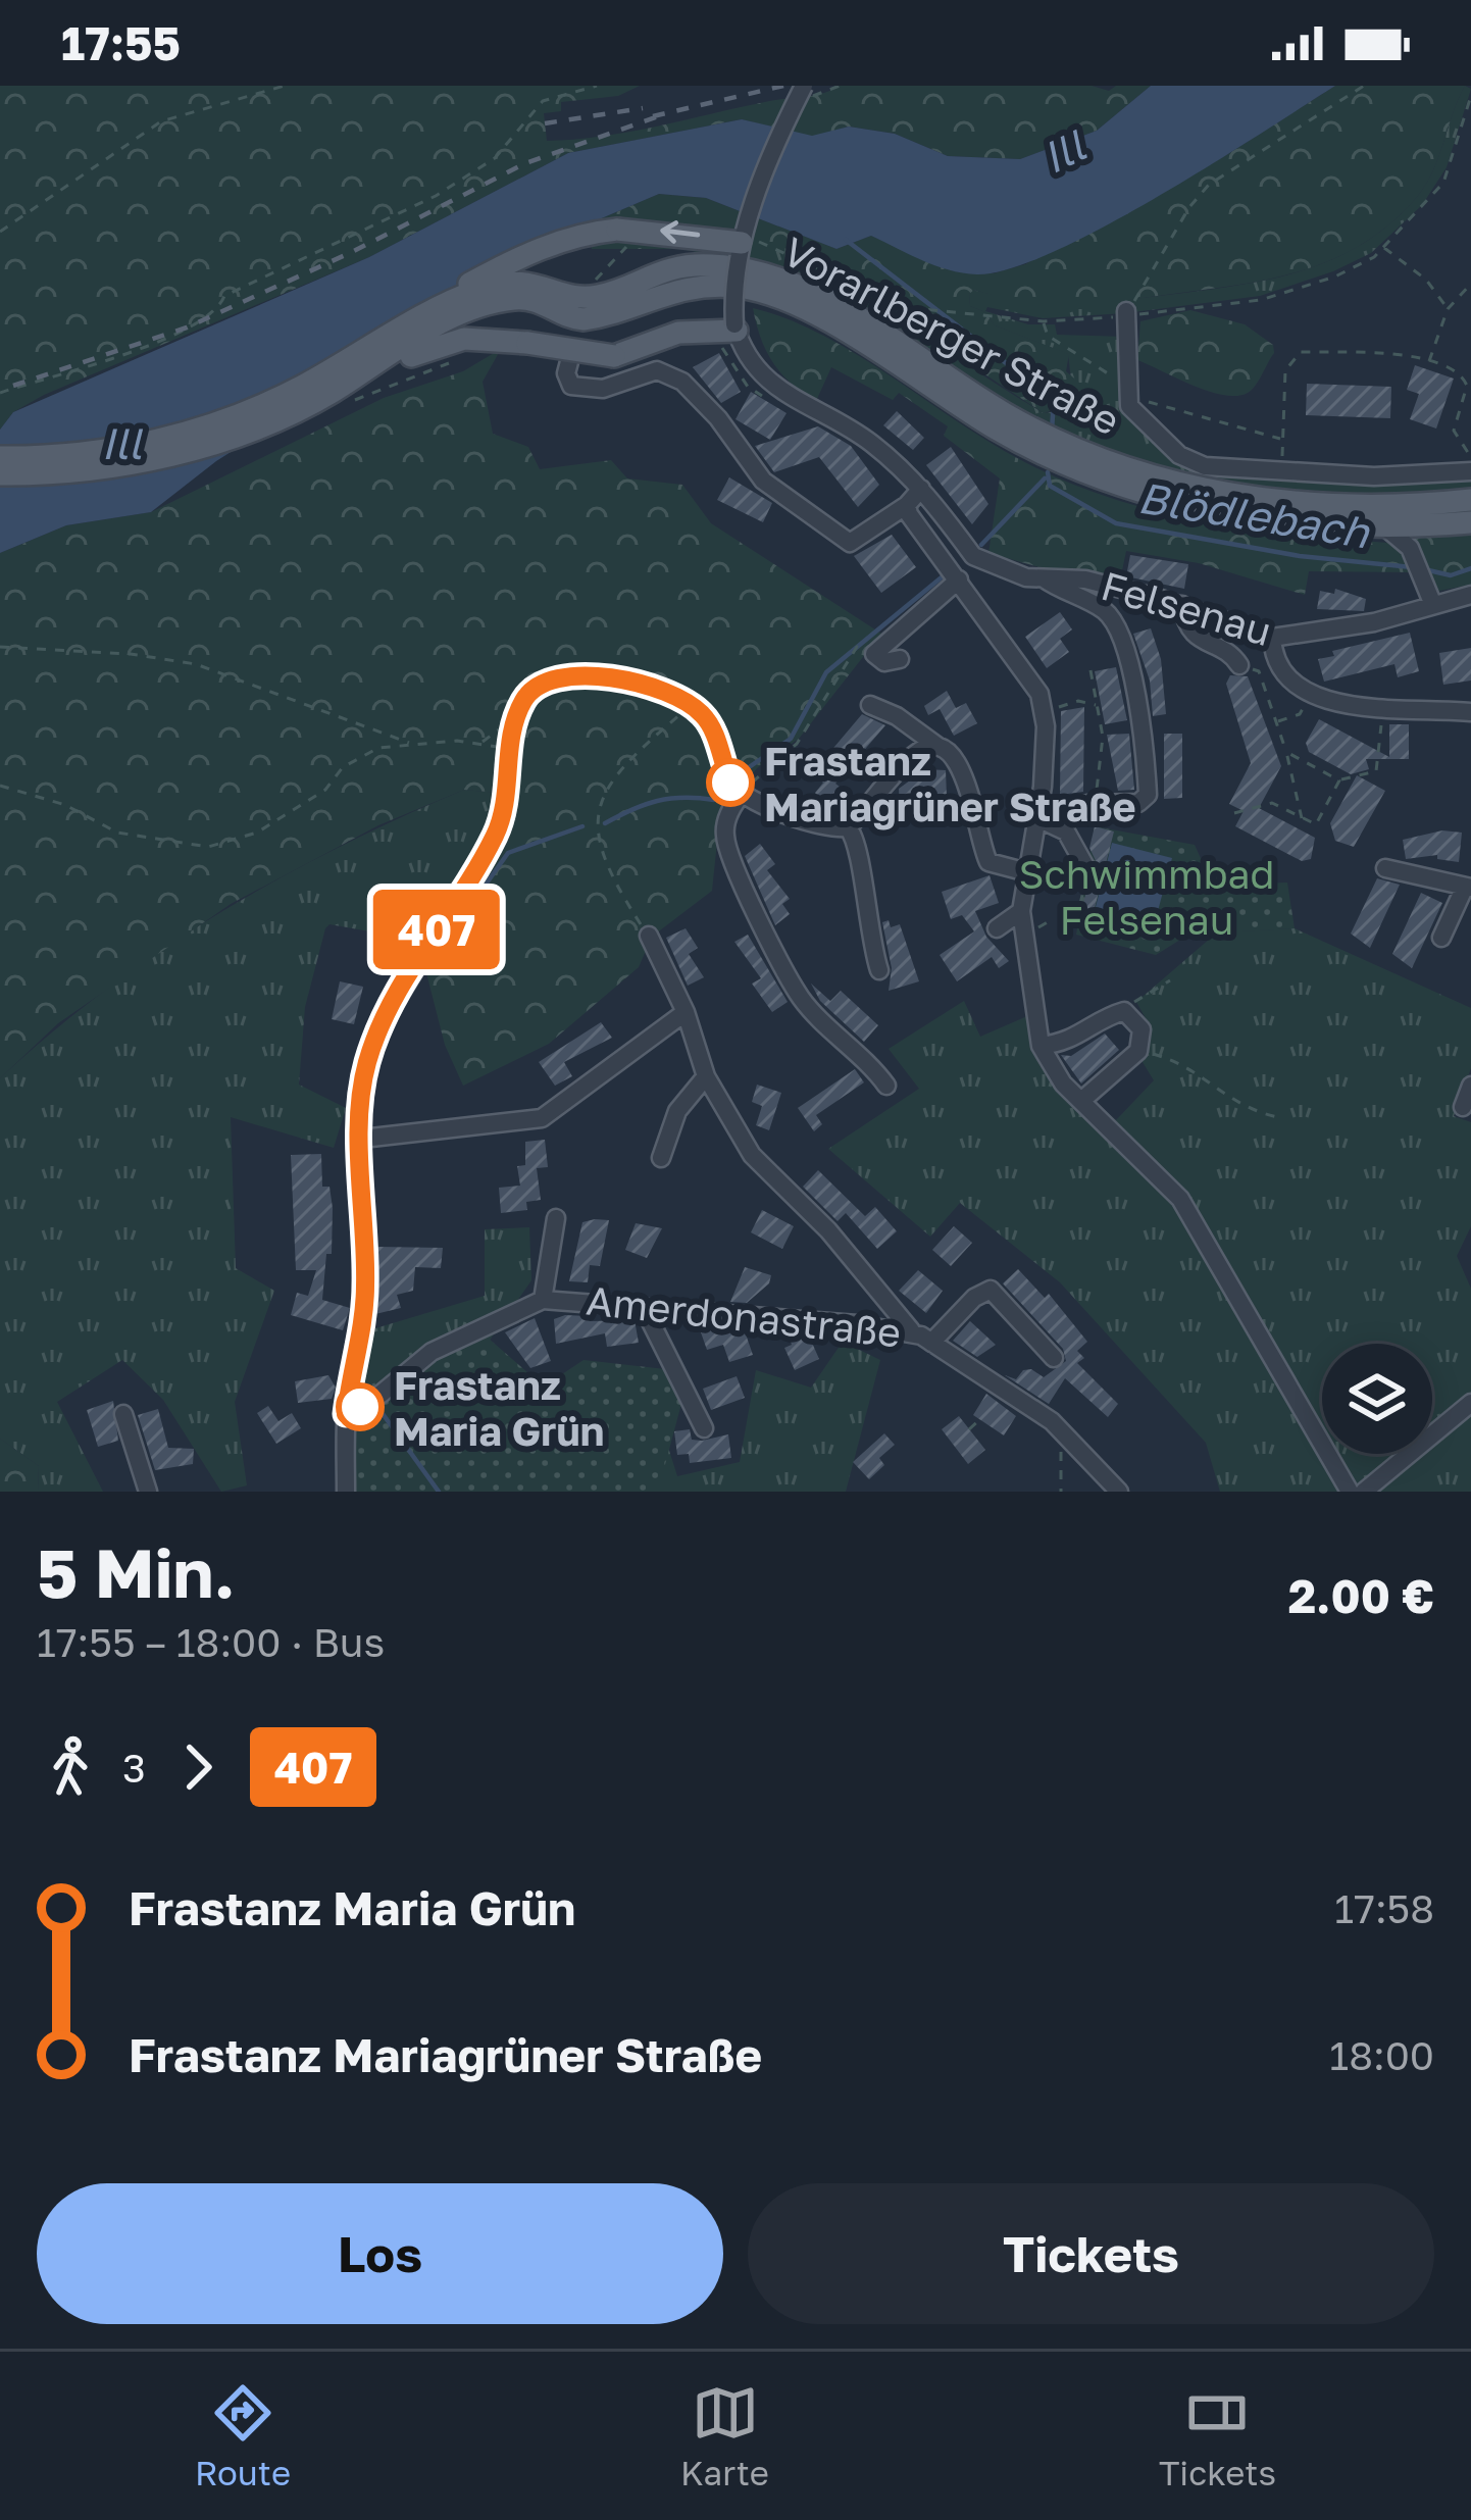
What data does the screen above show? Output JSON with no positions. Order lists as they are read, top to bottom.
{
  "streets": {
    "main road": ["Vorarlberger Straße"],
    "street": ["Felsenau", "Amerdonastraße"]
  },
  "water": ["Ill", "Blödlebach"],
  "parks": ["Schwimmbad Felsenau"],
  "places": ["Frastanz Mariagrüner Straße", "Frastanz Maria Grün"],
  "lines": ["bus line 407"],
  "page": {
    "status": "17:55",
    "on_map": "407",
    "heading": ["5 Min.", "17:55 – 18:00 · Bus", "2.00 €"],
    "legs": ["3", "407"],
    "list": [
      {
        "name": "Frastanz Maria Grün",
        "value": "17:58"
      },
      {
        "name": "Frastanz Mariagrüner Straße",
        "value": "18:00"
      }
    ],
    "buttons": ["Los", "Tickets"],
    "tabs": ["Route", "Karte", "Tickets"]
  }
}
